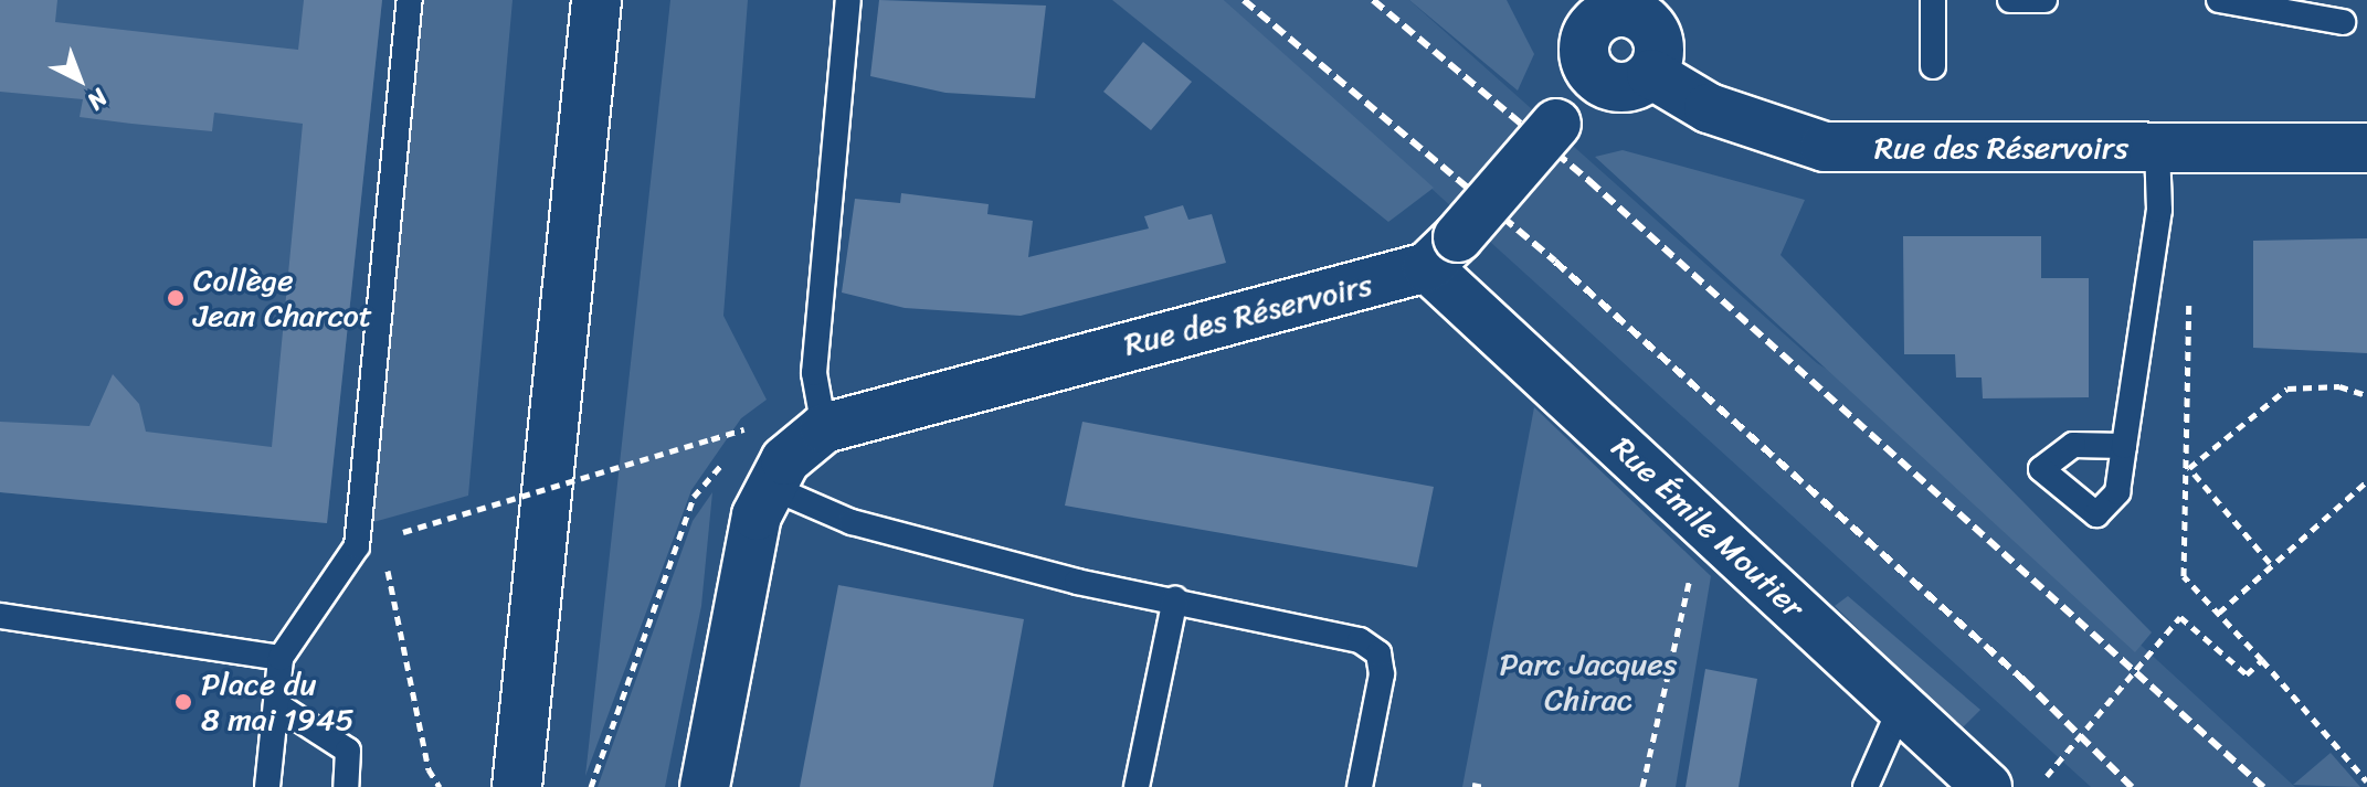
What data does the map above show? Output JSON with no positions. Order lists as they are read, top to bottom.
{
  "streets": {
    "street": ["Rue des Réservoirs", "Rue Émile Moutier"]
  },
  "crossings": [
    ["Rue des Réservoirs", "Rue Émile Moutier"]
  ],
  "parks": ["Parc Jacques Chirac"],
  "places": ["Collège Jean Charcot", "Place du 8 mai 1945"],
  "north": "bottom right"
}
